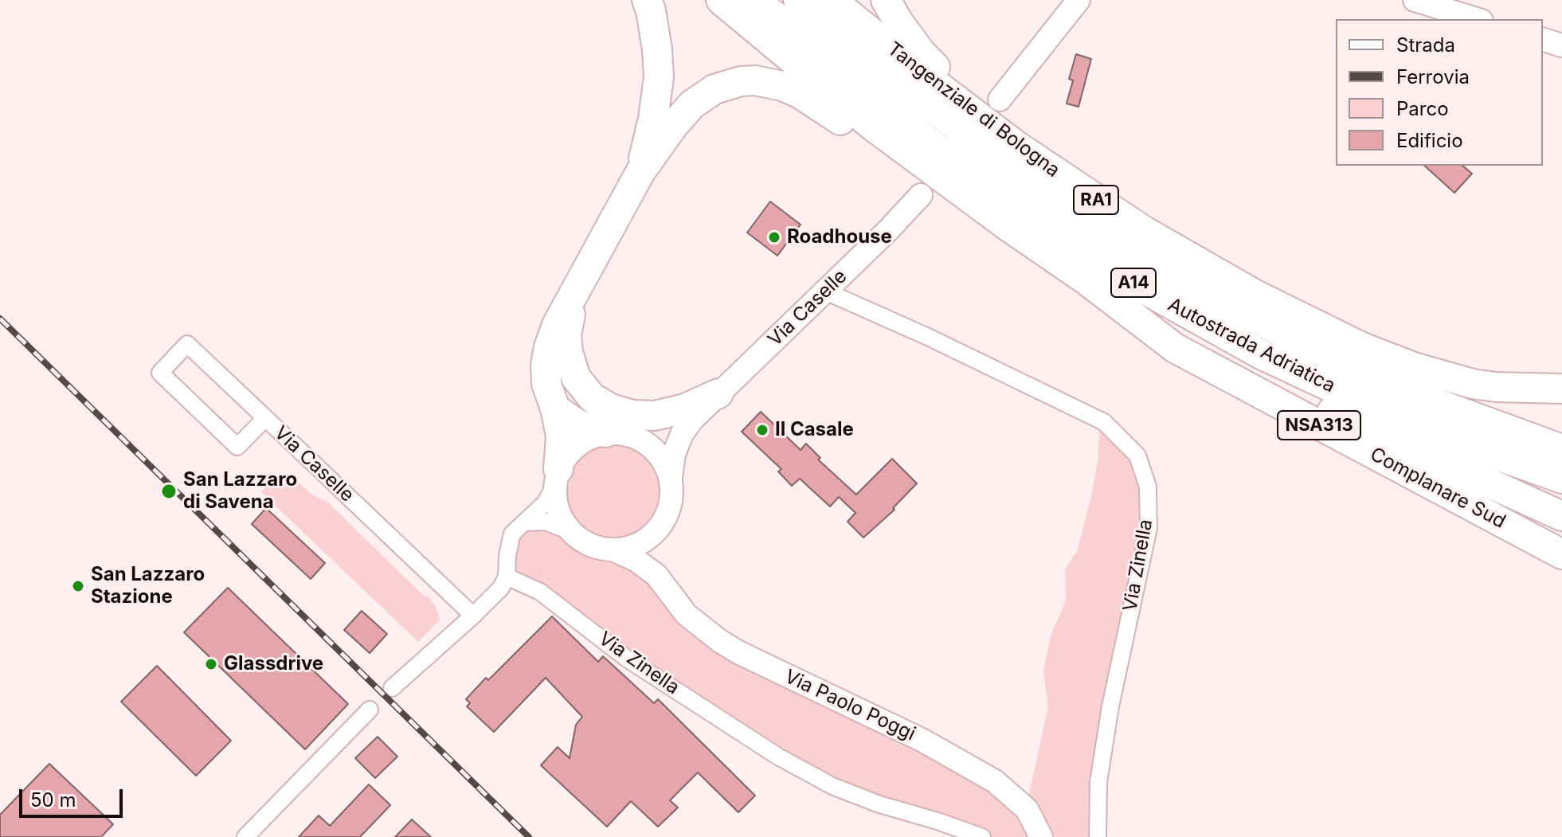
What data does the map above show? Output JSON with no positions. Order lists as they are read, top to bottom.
{
  "streets": {
    "highway": [
      "Tangenziale di Bologna",
      "RA1",
      "A14",
      "Autostrada Adriatica",
      "NSA313",
      "Complanare Sud"
    ],
    "main road": ["Via Caselle", "Via Paolo Poggi"],
    "street": ["Via Zinella"]
  },
  "crossings": [
    ["Via Caselle", "Via Zinella"],
    ["Via Caselle", "Via Paolo Poggi"]
  ],
  "places": [
    "Roadhouse",
    "Il Casale",
    "San Lazzaro di Savena",
    "San Lazzaro Stazione",
    "Glassdrive"
  ],
  "legend": [
    "Strada",
    "Ferrovia",
    "Parco",
    "Edificio"
  ],
  "scale_bar": "50 m"
}
